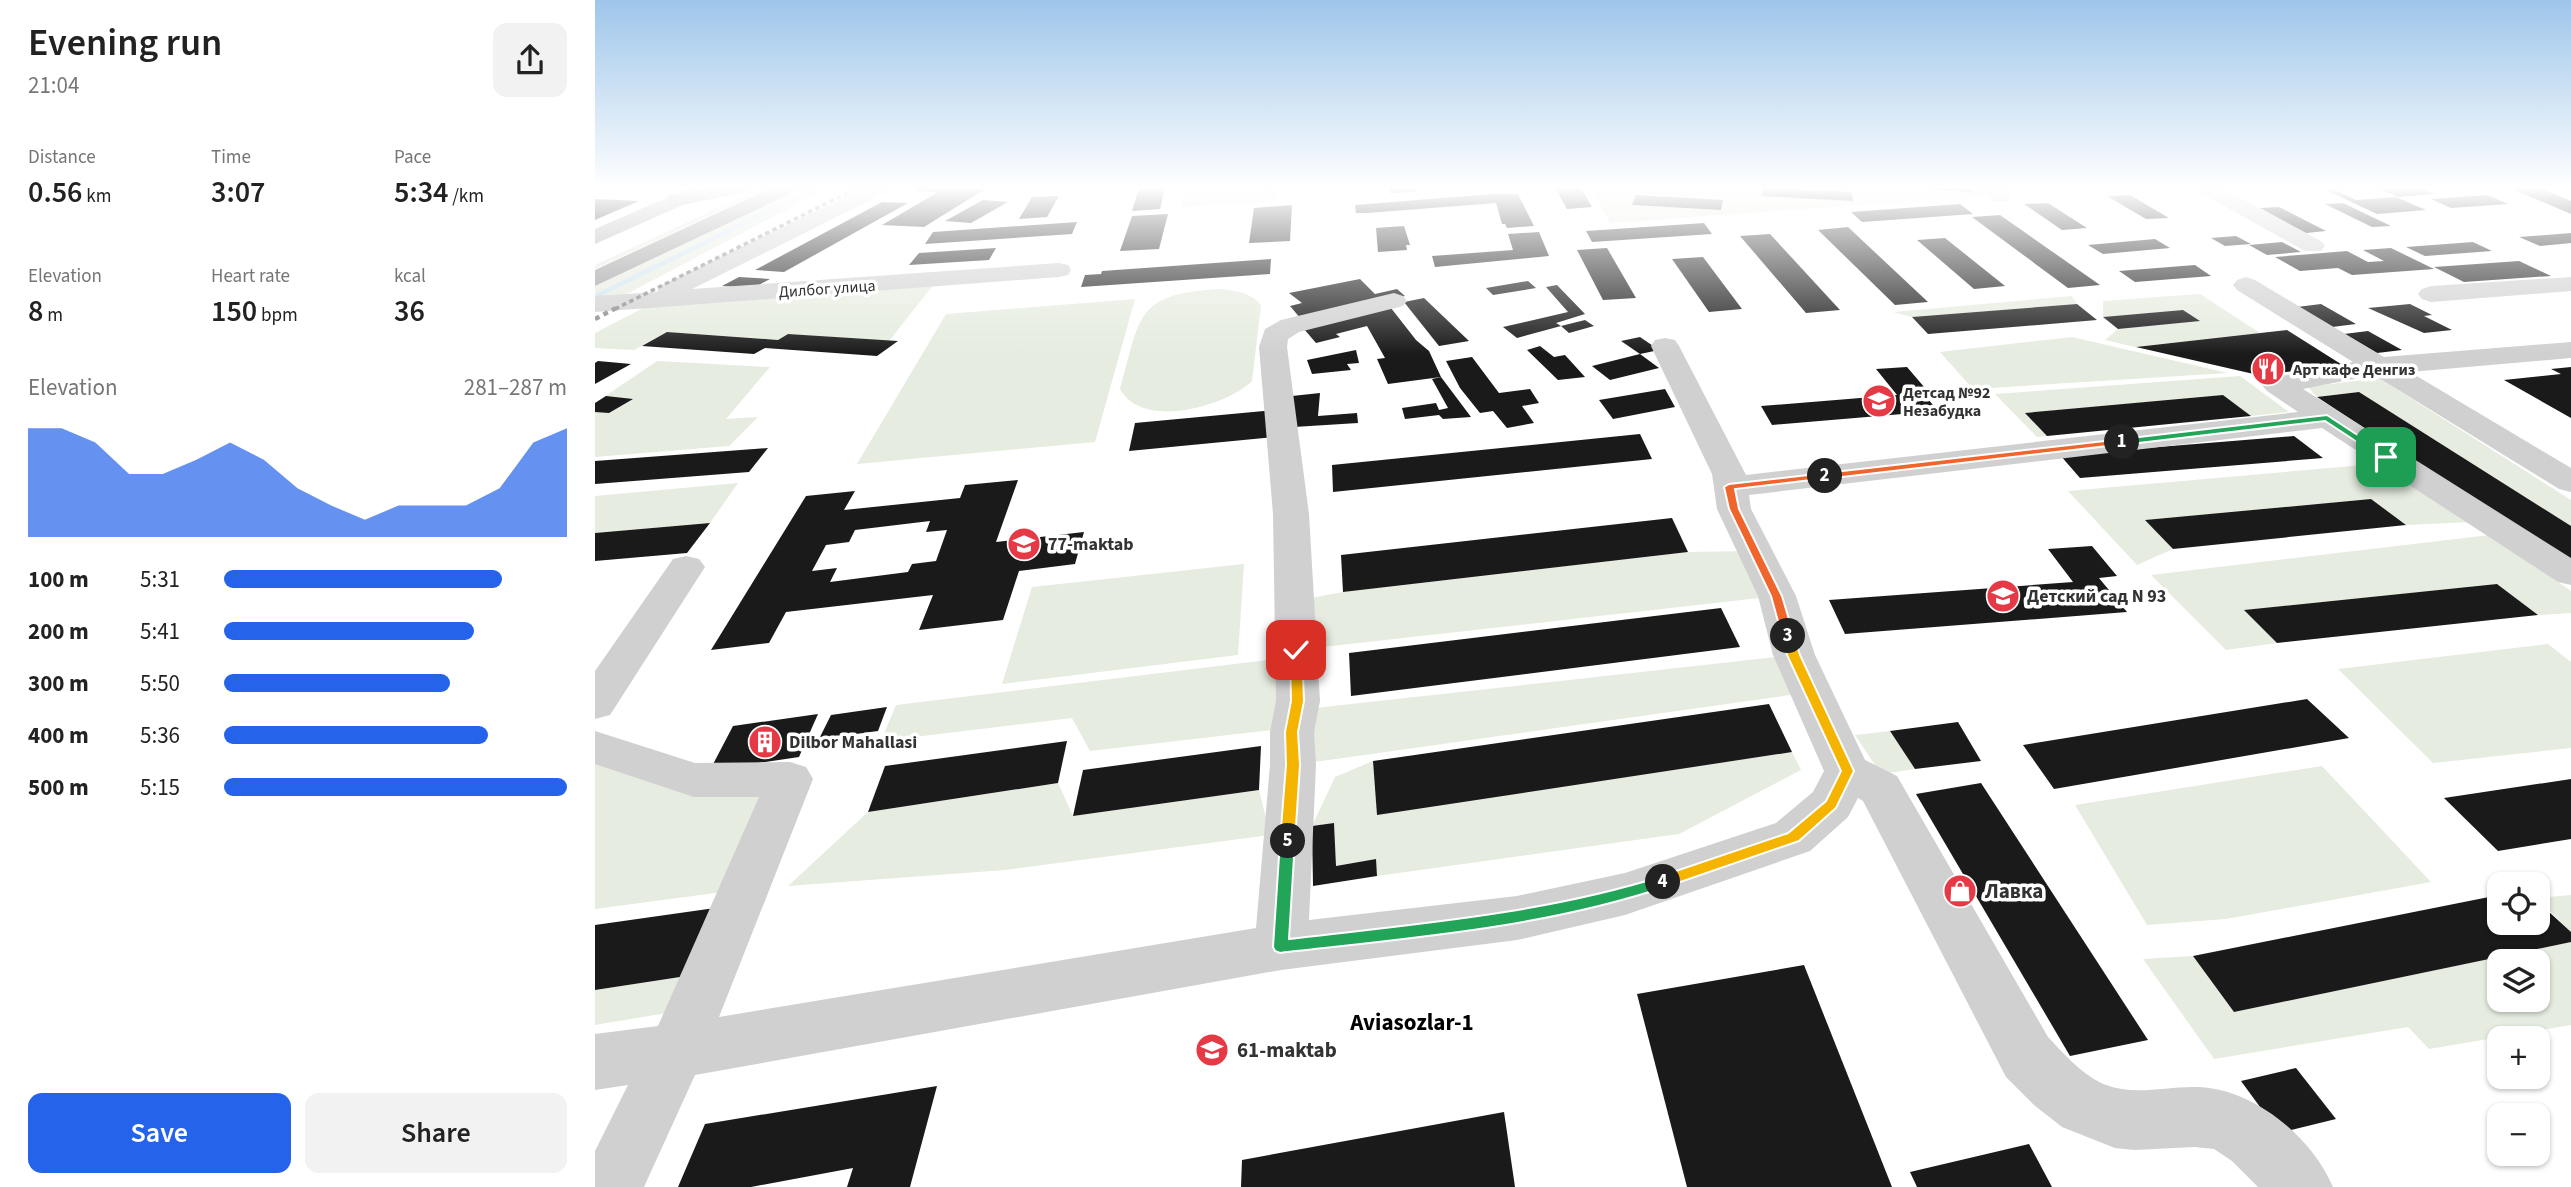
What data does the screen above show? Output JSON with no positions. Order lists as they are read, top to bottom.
{
  "streets": {
    "street": ["Дилбог улица"]
  },
  "districts": ["Aviasozlar-1"],
  "places": {
    "restaurant": ["Арт кафе Денгиз"],
    "school or university": [
      "Детсад №92 Незабудка",
      "77-maktab",
      "Детский сад N 93",
      "61-maktab"
    ],
    "building": ["Dilbor Mahallasi"],
    "shop": ["Лавка"]
  },
  "page": {
    "heading": ["Evening run", "21:04"],
    "stats": [
      ["Distance", "0.56 km"],
      ["Time", "3:07"],
      ["Pace", "5:34 /km"],
      ["Elevation", "8 m"],
      ["Heart rate", "150 bpm"],
      ["kcal", "36"]
    ],
    "chart": ["Elevation", "281–287 m"],
    "pins": [
      "1",
      "2",
      "3",
      "5",
      "4"
    ],
    "list": [
      {
        "name": "100 m",
        "note": "5:31"
      },
      {
        "name": "200 m",
        "note": "5:41"
      },
      {
        "name": "300 m",
        "note": "5:50"
      },
      {
        "name": "400 m",
        "note": "5:36"
      },
      {
        "name": "500 m",
        "note": "5:15"
      }
    ],
    "map_buttons": ["+", "−"],
    "buttons": ["Save", "Share"]
  }
}
